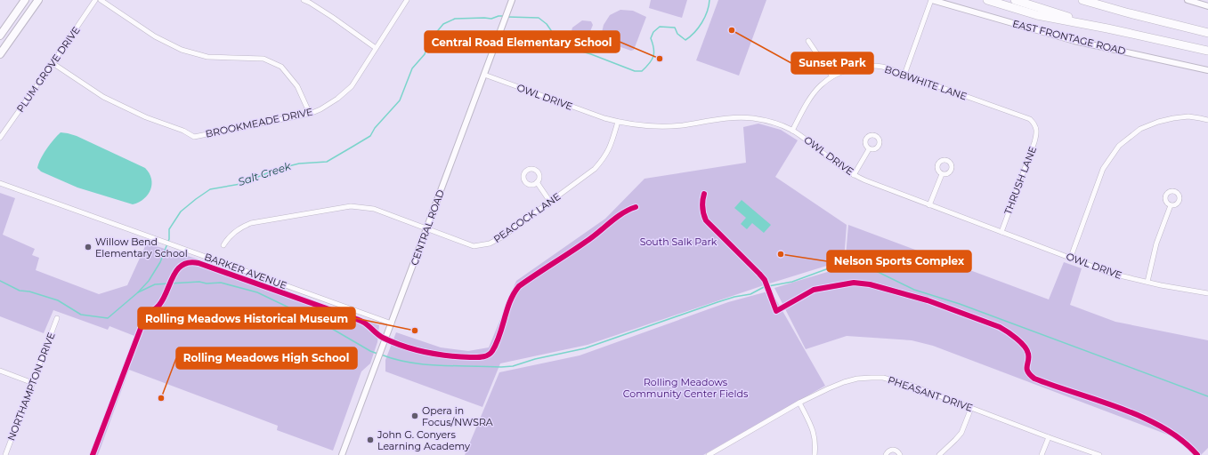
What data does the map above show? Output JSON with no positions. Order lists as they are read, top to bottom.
{
  "streets": {
    "street": [
      "EAST FRONTAGE ROAD",
      "PLUM GROVE DRIVE",
      "BOBWHITE LANE",
      "OWL DRIVE",
      "BROOKMEADE DRIVE",
      "THRUSH LANE",
      "PEACOCK LANE",
      "CENTRAL ROAD",
      "BARKER AVENUE",
      "NORTHAMPTON DRIVE",
      "PHEASANT DRIVE"
    ]
  },
  "crossings": [
    ["PLUM GROVE DRIVE", "BROOKMEADE DRIVE"],
    ["BOBWHITE LANE", "OWL DRIVE"],
    ["BOBWHITE LANE", "THRUSH LANE"],
    ["OWL DRIVE", "THRUSH LANE"],
    ["OWL DRIVE", "PEACOCK LANE"],
    ["OWL DRIVE", "CENTRAL ROAD"],
    ["PEACOCK LANE", "CENTRAL ROAD"],
    ["CENTRAL ROAD", "BARKER AVENUE"]
  ],
  "water": ["Salt Creek"],
  "parks": ["South Salk Park", "Rolling Meadows Community Center Fields"],
  "places": [
    "Sunset Park",
    "Central Road Elementary School",
    "Willow Bend Elementary School",
    "Nelson Sports Complex",
    "Rolling Meadows Historical Museum",
    "Rolling Meadows High School",
    "Opera in Focus/NWSRA",
    "John G. Conyers Learning Academy"
  ]
}
